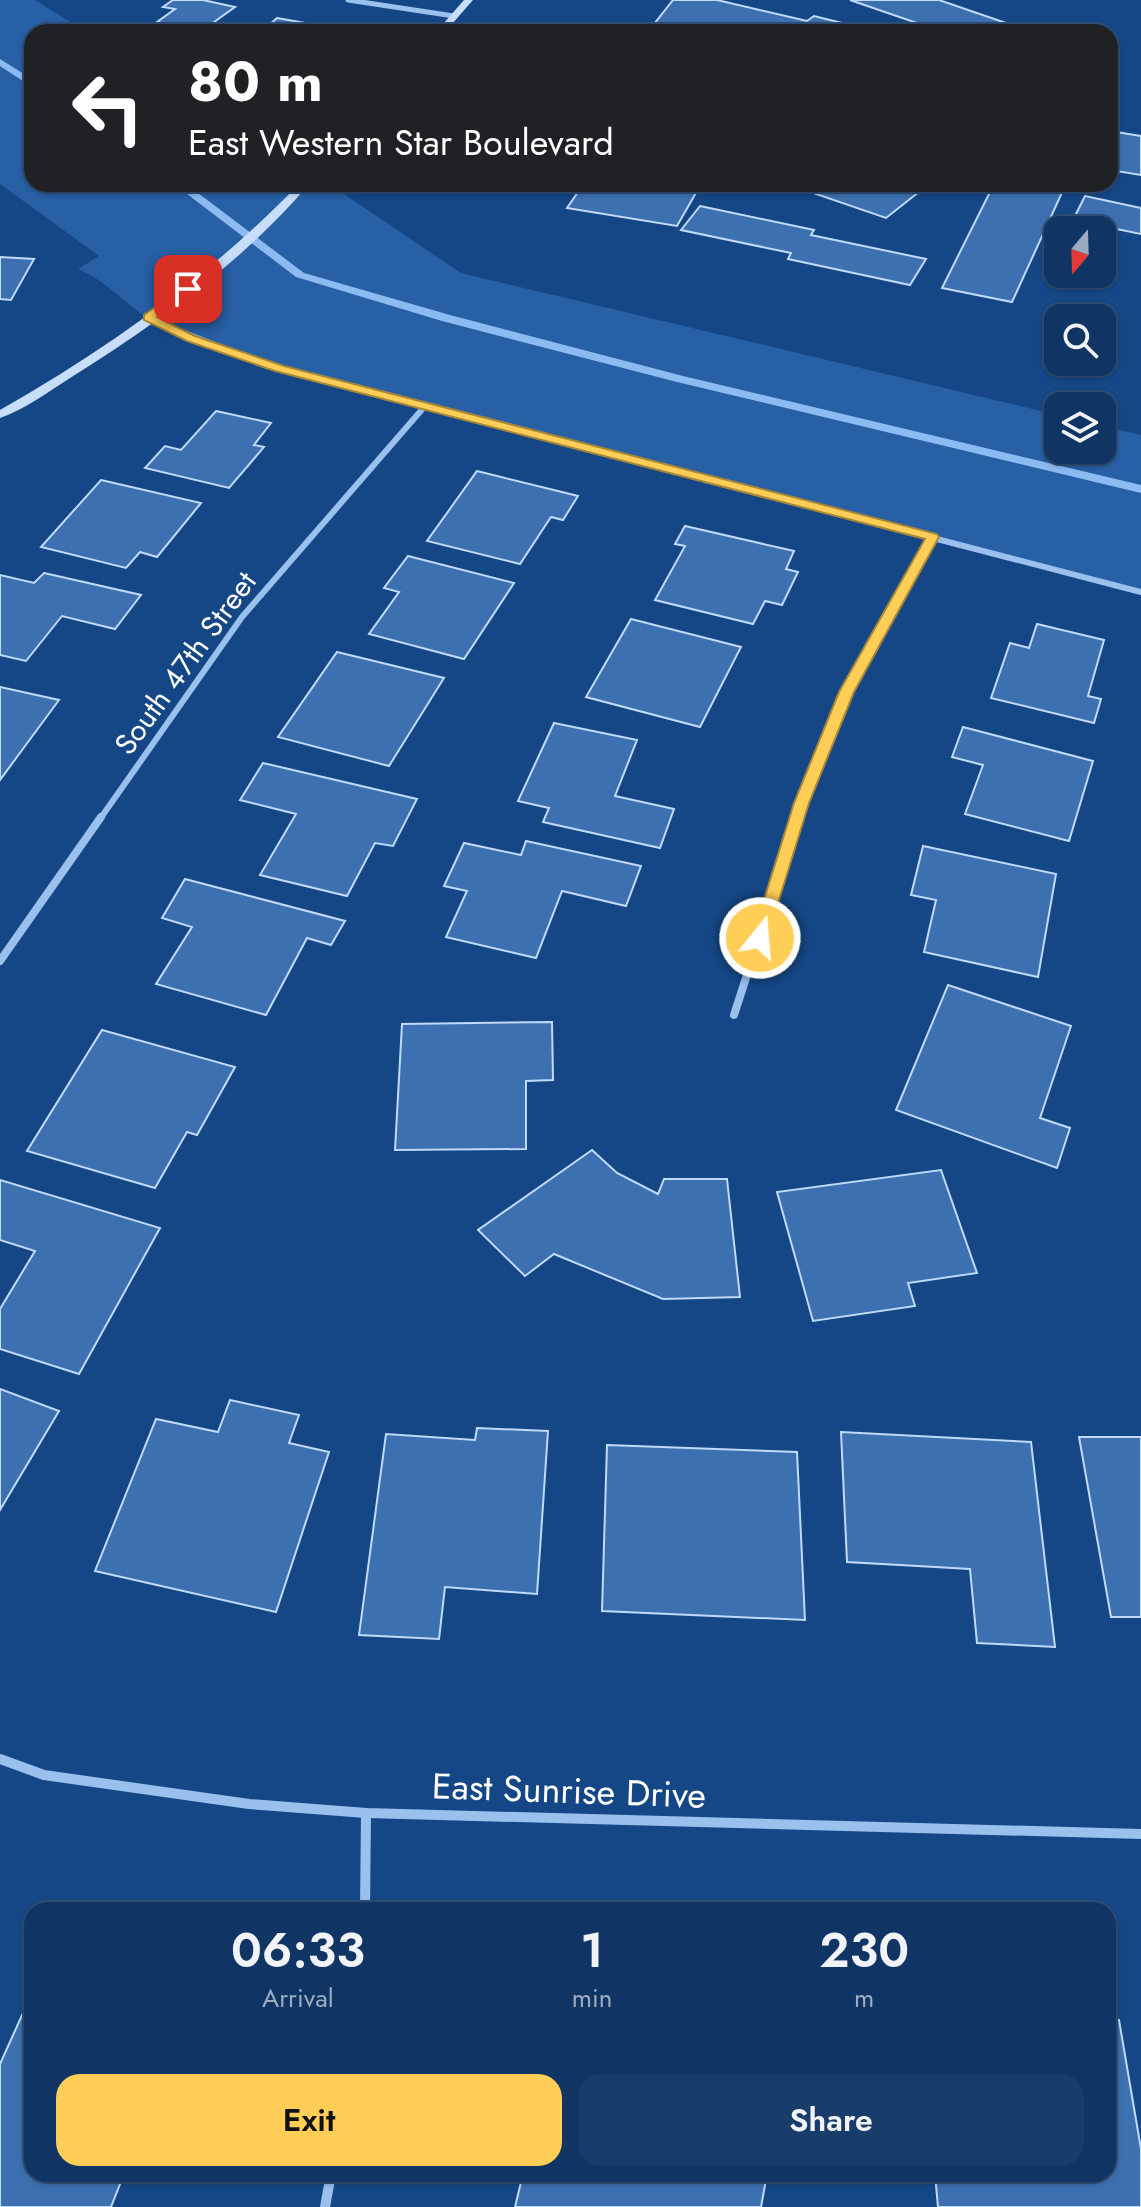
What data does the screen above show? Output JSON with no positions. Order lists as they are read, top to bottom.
{
  "streets": {
    "street": ["South 47th Street", "East Sunrise Drive"]
  },
  "north": "bottom",
  "page": {
    "turn": ["80 m", "East Western Star Boulevard"],
    "eta": [
      "06:33",
      "Arrival",
      "1",
      "min",
      "230",
      "m"
    ],
    "buttons": ["Exit", "Share"]
  }
}
